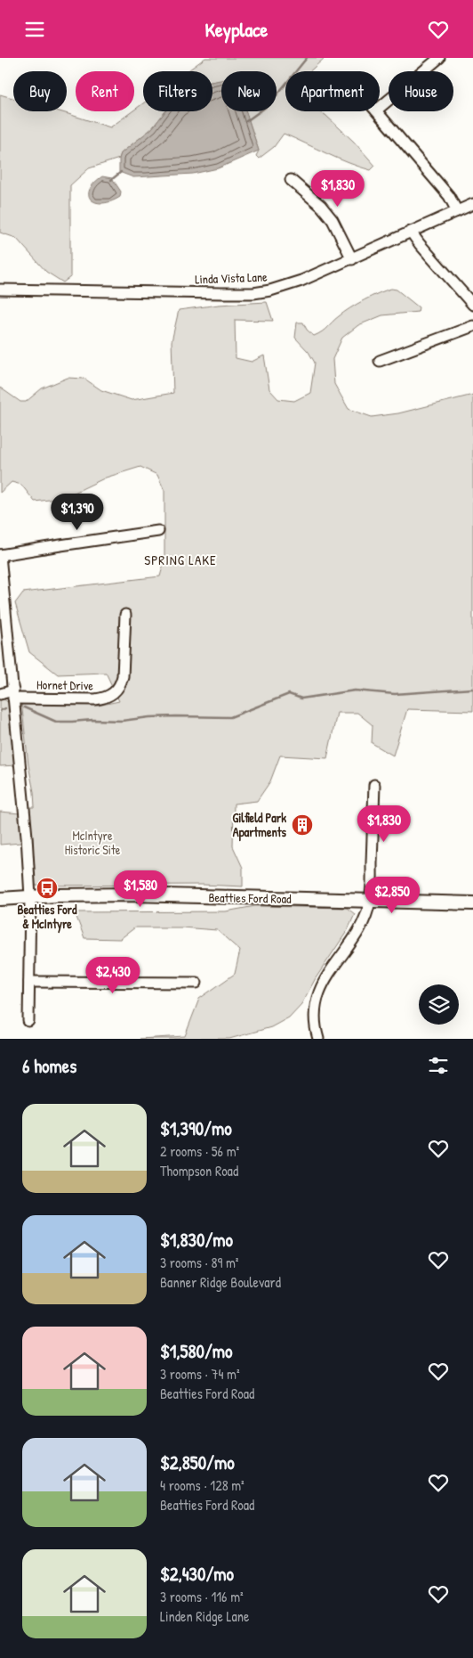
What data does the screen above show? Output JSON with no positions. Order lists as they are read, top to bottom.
{
  "streets": {
    "main road": ["Beatties Ford Road"],
    "street": ["Linda Vista Lane", "Hornet Drive"]
  },
  "districts": ["SPRING LAKE"],
  "parks": ["McIntyre Historic Site"],
  "places": {
    "building": ["Gilfield Park Apartments"],
    "bus stop": ["Beatties Ford & McIntyre"]
  },
  "page": {
    "header": "Keyplace",
    "chip": [
      "Buy",
      "Rent",
      "Filters",
      "New",
      "Apartment",
      "House"
    ],
    "price": [
      "$1,830",
      "$1,390",
      "$1,830",
      "$1,580",
      "$2,850",
      "$2,430"
    ],
    "heading": "6 homes",
    "list": [
      {
        "name": "$1,390/mo",
        "note": "2 rooms · 56 m² · Thompson Road"
      },
      {
        "name": "$1,830/mo",
        "note": "3 rooms · 89 m² · Banner Ridge Boulevard"
      },
      {
        "name": "$1,580/mo",
        "note": "3 rooms · 74 m² · Beatties Ford Road"
      },
      {
        "name": "$2,850/mo",
        "note": "4 rooms · 128 m² · Beatties Ford Road"
      },
      {
        "name": "$2,430/mo",
        "note": "3 rooms · 116 m² · Linden Ridge Lane"
      }
    ]
  }
}
